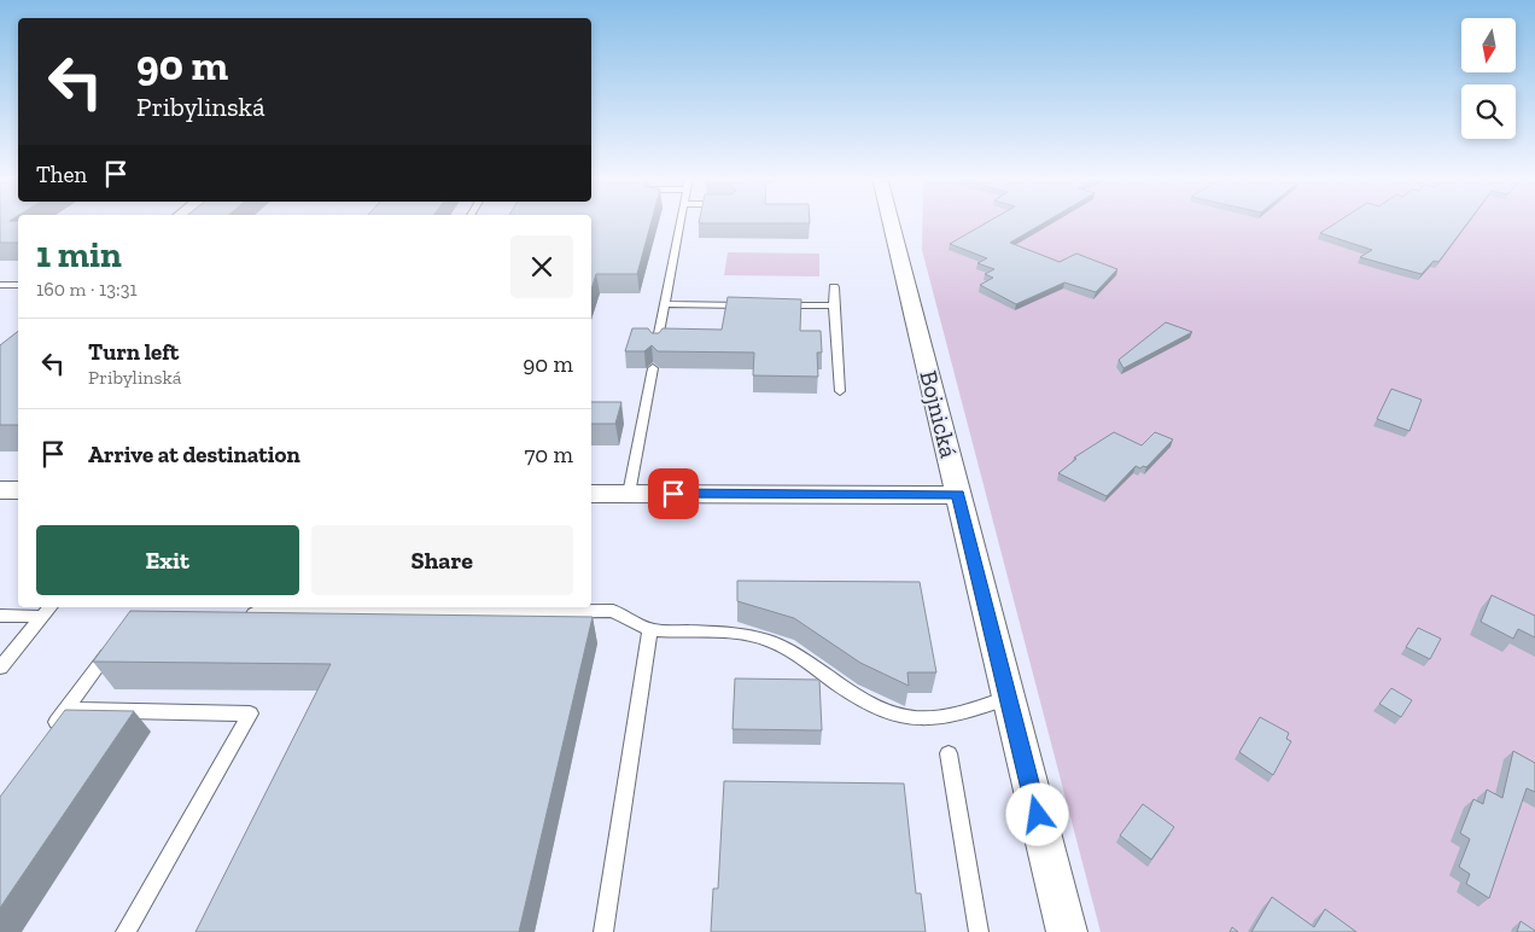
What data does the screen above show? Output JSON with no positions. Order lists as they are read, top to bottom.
{
  "streets": {
    "street": ["Bojnická"]
  },
  "north": "bottom",
  "page": {
    "turn": ["90 m", "Pribylinská"],
    "then": "Then",
    "heading": ["1 min", "160 m · 13:31"],
    "list": [
      {
        "name": "Turn left",
        "note": "Pribylinská",
        "value": "90 m"
      },
      {
        "name": "Arrive at destination",
        "value": "70 m"
      }
    ],
    "buttons": ["Exit", "Share"]
  }
}
